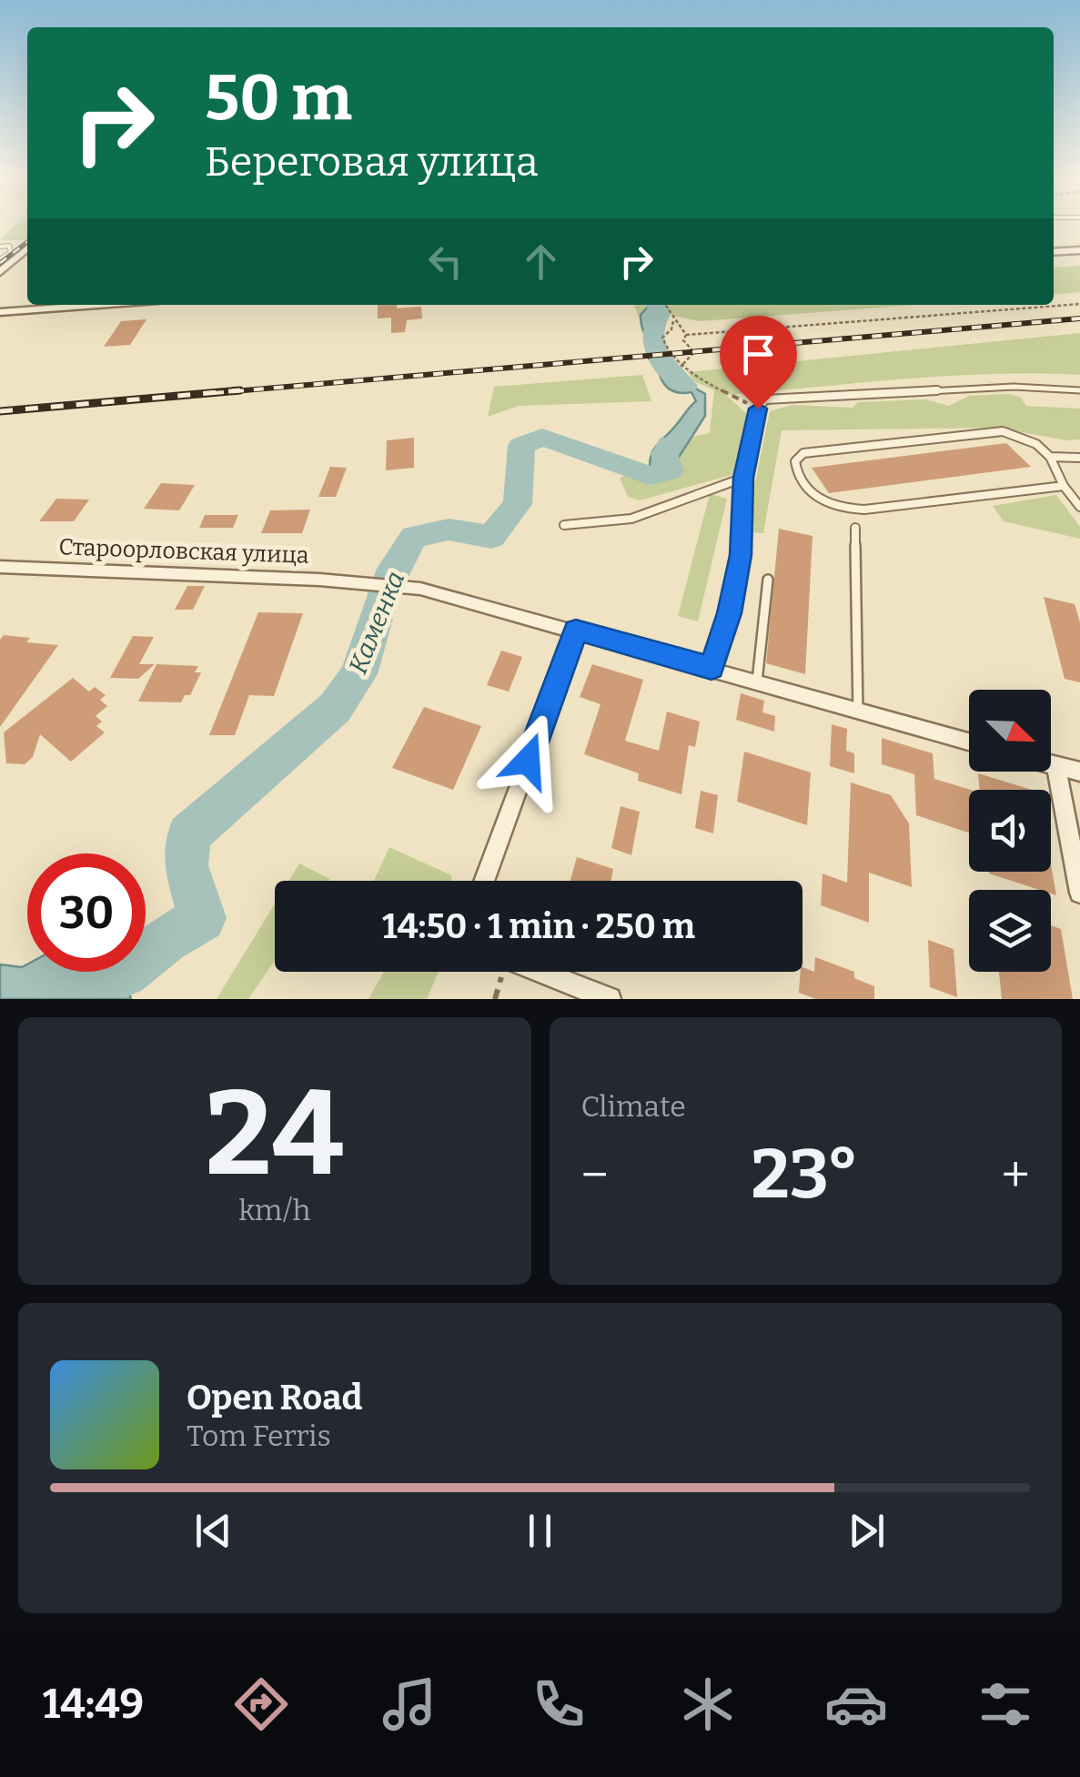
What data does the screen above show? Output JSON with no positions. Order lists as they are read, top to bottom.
{
  "streets": {
    "street": ["Староорловская улица"]
  },
  "water": ["Каменка"],
  "north": "bottom right",
  "page": {
    "turn": ["50 m", "Береговая улица"],
    "limit": "30",
    "trip": "14:50 · 1 min · 250 m",
    "tile": [
      ["24", "km/h"],
      "Climate"
    ],
    "heat": ["−", "23°", "+"],
    "song": ["Open Road", "Tom Ferris"],
    "tabs": "14:49"
  }
}
